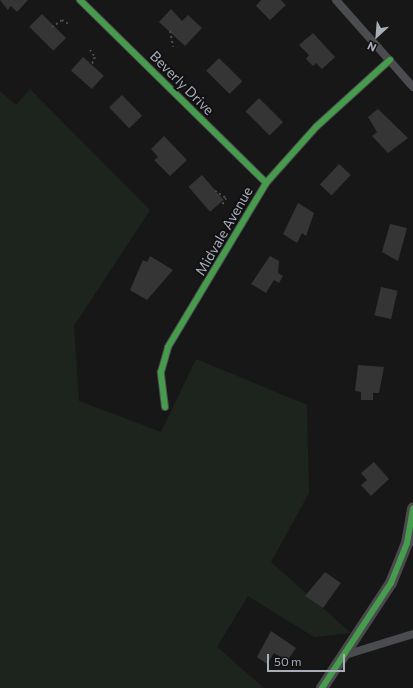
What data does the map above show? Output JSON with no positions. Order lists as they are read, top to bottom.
{
  "streets": {
    "street": ["Beverly Drive", "Midvale Avenue"]
  },
  "crossings": [
    ["Beverly Drive", "Midvale Avenue"]
  ],
  "scale_bar": "50 m",
  "north": "bottom left"
}
